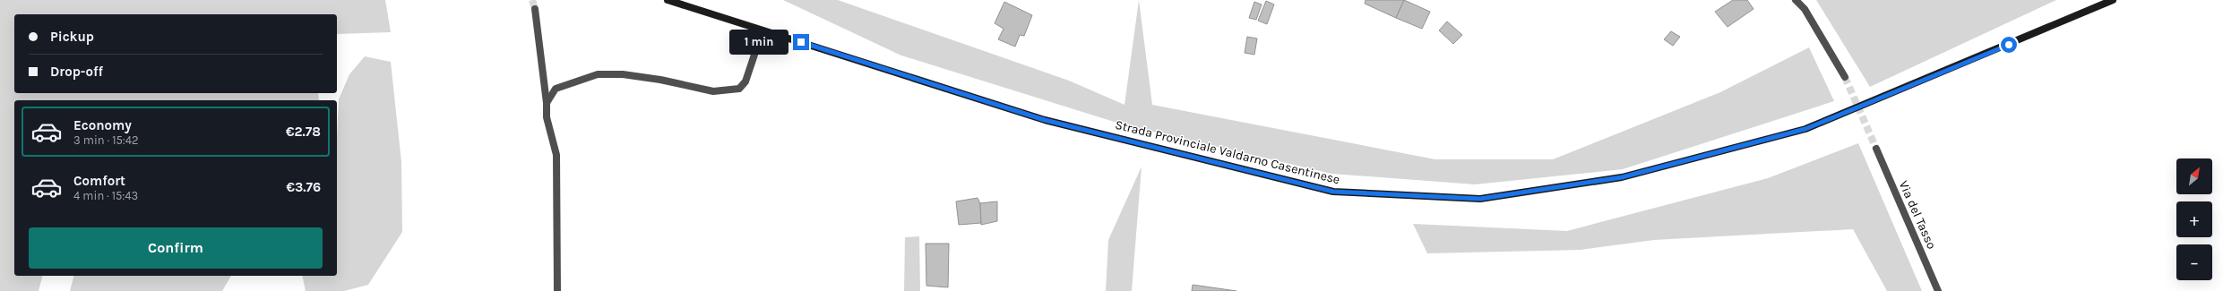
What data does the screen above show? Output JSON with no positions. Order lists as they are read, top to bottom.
{
  "streets": {
    "main road": ["Strada Provinciale Valdarno Casentinese"],
    "street": ["Via del Tasso"]
  },
  "north": "top right",
  "page": {
    "banner": ["Pickup", "Drop-off"],
    "bubble": "1 min",
    "list": [
      {
        "name": "Economy",
        "note": "3 min · 15:42",
        "value": "€2.78"
      },
      {
        "name": "Comfort",
        "note": "4 min · 15:43",
        "value": "€3.76"
      }
    ],
    "map_buttons": ["+", "−"],
    "buttons": "Confirm"
  }
}
